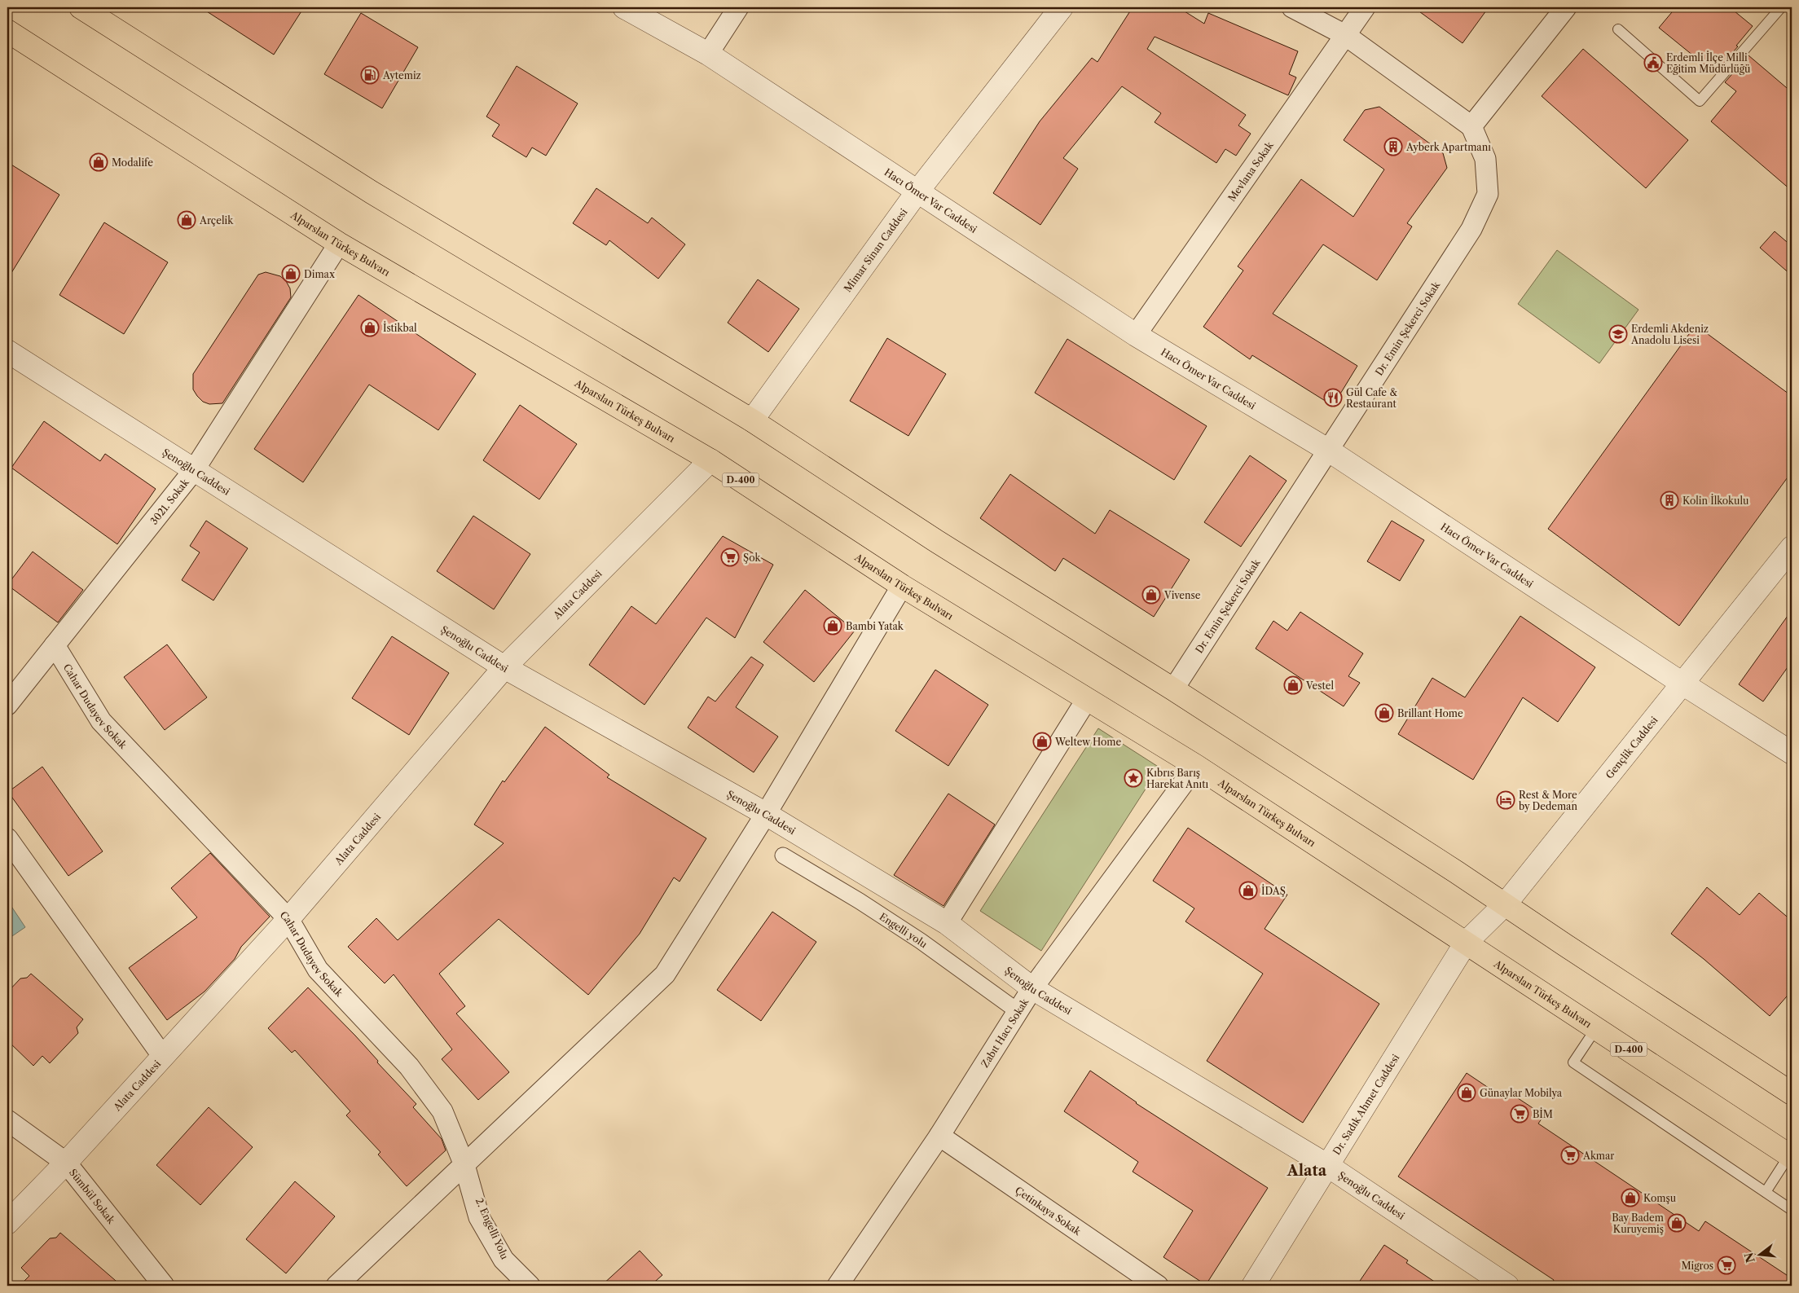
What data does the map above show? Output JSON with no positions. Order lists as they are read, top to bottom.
{
  "streets": {
    "highway": ["Alparslan Türkeş Bulvarı", "D-400"],
    "street": [
      "Mevlana Sokak",
      "Hacı Ömer Var Caddesi",
      "Mimar Sinan Caddesi",
      "Dr. Emin Şekerci Sokak",
      "Şenoğlu Caddesi",
      "3021. Sokak",
      "Alata Caddesi",
      "Cahar Dudayev Sokak",
      "Gençlik Caddesi",
      "Engelli yolu",
      "Zabıt Hacı Sokak",
      "Dr. Sadık Ahmet Caddesi",
      "Sümbül Sokak",
      "Çetinkaya Sokak",
      "2. Engelli Yolu"
    ]
  },
  "crossings": [
    ["Mevlana Sokak", "Hacı Ömer Var Caddesi"],
    ["Hacı Ömer Var Caddesi", "Mimar Sinan Caddesi"],
    ["Hacı Ömer Var Caddesi", "Dr. Emin Şekerci Sokak"],
    ["Hacı Ömer Var Caddesi", "Gençlik Caddesi"],
    ["Alparslan Türkeş Bulvarı", "3021. Sokak"],
    ["Alparslan Türkeş Bulvarı", "Alata Caddesi"],
    ["Alparslan Türkeş Bulvarı", "Gençlik Caddesi"],
    ["Alparslan Türkeş Bulvarı", "Zabıt Hacı Sokak"],
    ["Alparslan Türkeş Bulvarı", "Dr. Sadık Ahmet Caddesi"],
    ["Şenoğlu Caddesi", "3021. Sokak"],
    ["Şenoğlu Caddesi", "Alata Caddesi"],
    ["Şenoğlu Caddesi", "Zabıt Hacı Sokak"],
    ["Şenoğlu Caddesi", "Dr. Sadık Ahmet Caddesi"],
    ["3021. Sokak", "Cahar Dudayev Sokak"],
    ["Alata Caddesi", "Cahar Dudayev Sokak"],
    ["Alata Caddesi", "Sümbül Sokak"],
    ["Cahar Dudayev Sokak", "2. Engelli Yolu"],
    ["Gençlik Caddesi", "Dr. Sadık Ahmet Caddesi"],
    ["Engelli yolu", "Zabıt Hacı Sokak"],
    ["Zabıt Hacı Sokak", "Çetinkaya Sokak"]
  ],
  "districts": ["Alata"],
  "places": {
    "public building": ["Erdemli İlçe Milli Eğitim Müdürlüğü"],
    "fuel station": ["Aytemiz"],
    "building": ["Ayberk Apartmanı", "Kolin İlkokulu"],
    "shop": [
      "Modalife",
      "Arçelik",
      "Dimax",
      "İstikbal",
      "Vivense",
      "Bambi Yatak",
      "Vestel",
      "Brillant Home",
      "Weltew Home",
      "İDAŞ",
      "Günaylar Mobilya",
      "Komşu",
      "Bay Badem Kuruyemiş"
    ],
    "school or university": ["Erdemli Akdeniz Anadolu Lisesi"],
    "restaurant": ["Gül Cafe & Restaurant"],
    "supermarket": [
      "Şok",
      "BİM",
      "Akmar",
      "Migros"
    ],
    "place": ["Kıbrıs Barış Harekat Anıtı"],
    "hotel": ["Rest & More by Dedeman"]
  },
  "north": "left"
}
